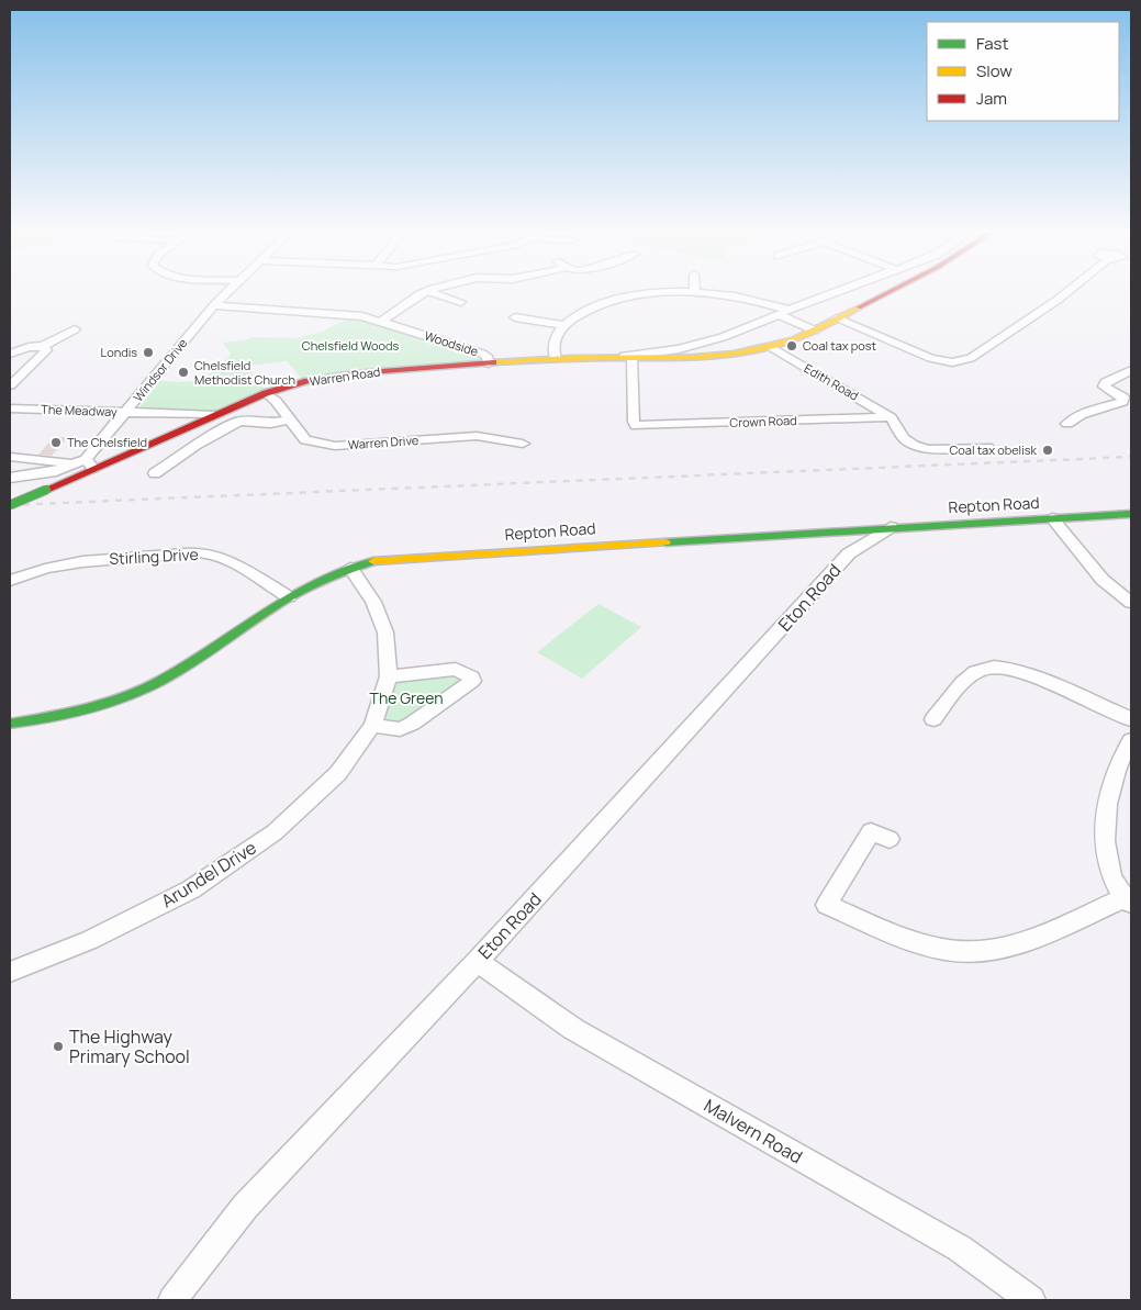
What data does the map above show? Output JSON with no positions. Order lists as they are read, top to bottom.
{
  "streets": {
    "street": [
      "Woodside",
      "Windsor Drive",
      "Warren Road",
      "Edith Road",
      "The Meadway",
      "Crown Road",
      "Warren Drive",
      "Repton Road",
      "Stirling Drive",
      "Eton Road",
      "Arundel Drive",
      "Malvern Road"
    ]
  },
  "crossings": [
    ["Woodside", "Windsor Drive"],
    ["Woodside", "Warren Road"],
    ["Windsor Drive", "Warren Road"],
    ["Windsor Drive", "The Meadway"],
    ["Warren Road", "Edith Road"],
    ["Warren Road", "The Meadway"],
    ["Warren Road", "Crown Road"],
    ["Warren Road", "Warren Drive"],
    ["Edith Road", "Crown Road"],
    ["Repton Road", "Stirling Drive"],
    ["Repton Road", "Eton Road"],
    ["Repton Road", "Arundel Drive"],
    ["Eton Road", "Malvern Road"]
  ],
  "parks": ["Chelsfield Woods", "The Green"],
  "places": [
    "Coal tax post",
    "Londis",
    "Chelsfield Methodist Church",
    "The Chelsfield",
    "Coal tax obelisk",
    "The Highway Primary School"
  ],
  "legend": ["Fast", "Slow", "Jam"]
}
